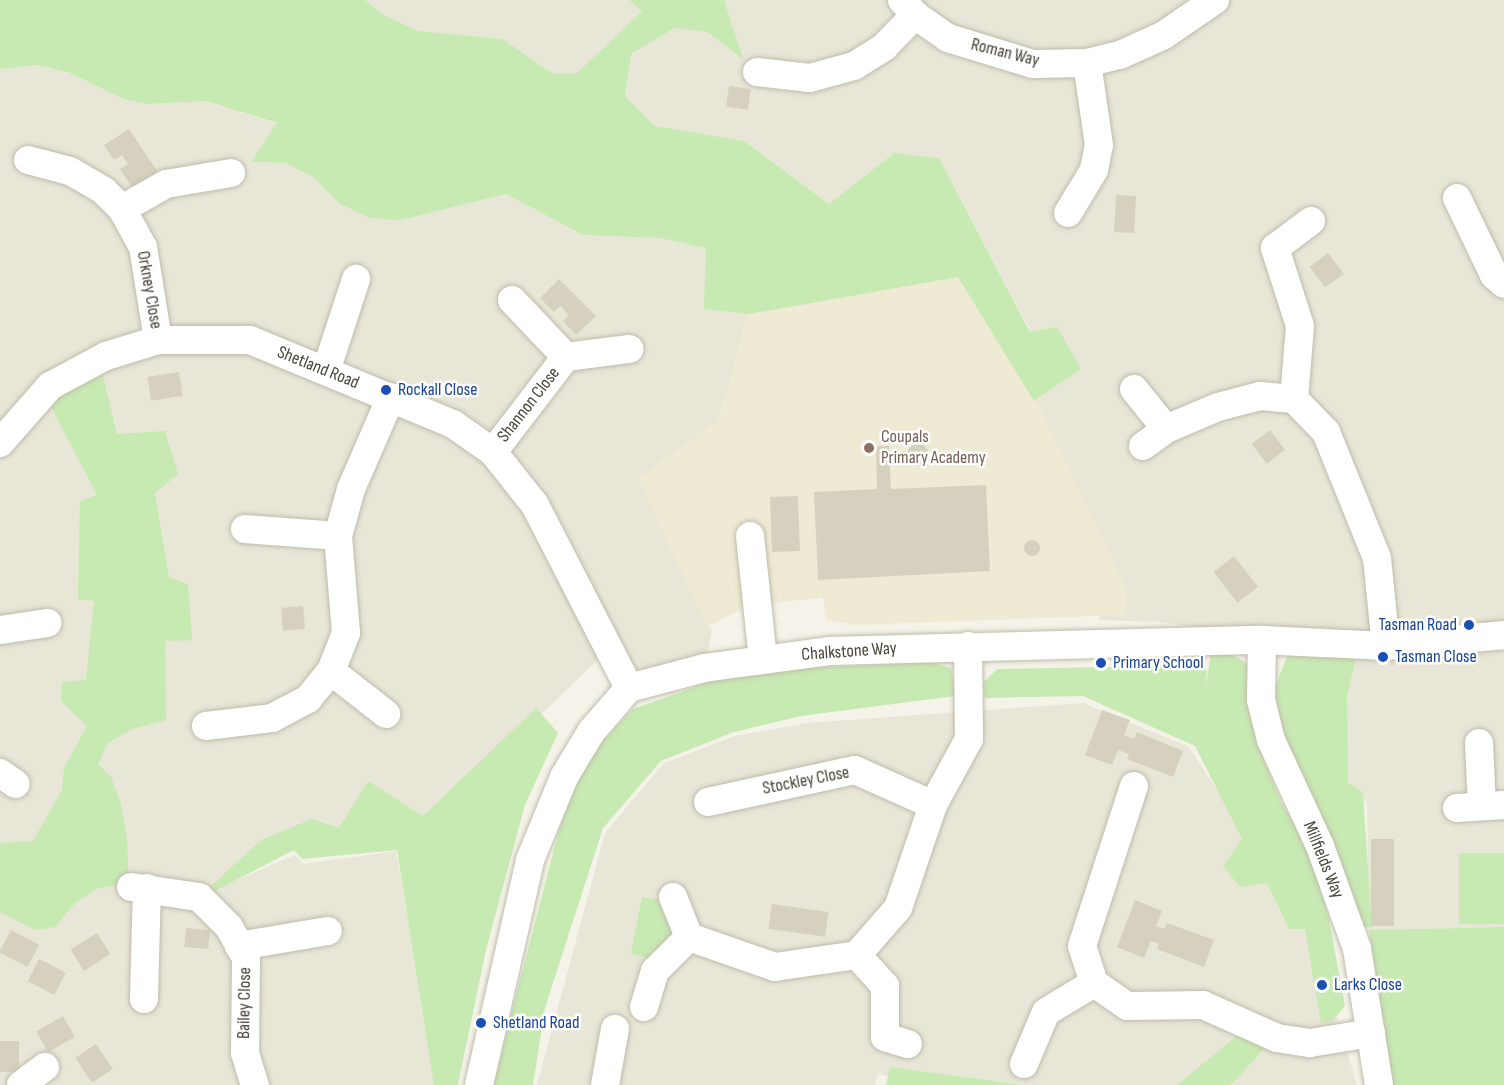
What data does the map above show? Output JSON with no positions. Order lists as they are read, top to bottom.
{
  "streets": {
    "street": [
      "Roman Way",
      "Orkney Close",
      "Shetland Road",
      "Shannon Close",
      "Chalkstone Way",
      "Stockley Close",
      "Millfields Way",
      "Bailey Close"
    ]
  },
  "crossings": [
    ["Orkney Close", "Shetland Road"],
    ["Shetland Road", "Shannon Close"],
    ["Shetland Road", "Chalkstone Way"],
    ["Chalkstone Way", "Millfields Way"]
  ],
  "places": [
    "Rockall Close",
    "Coupals Primary Academy",
    "Tasman Road",
    "Tasman Close",
    "Primary School",
    "Larks Close",
    "Shetland Road"
  ]
}
